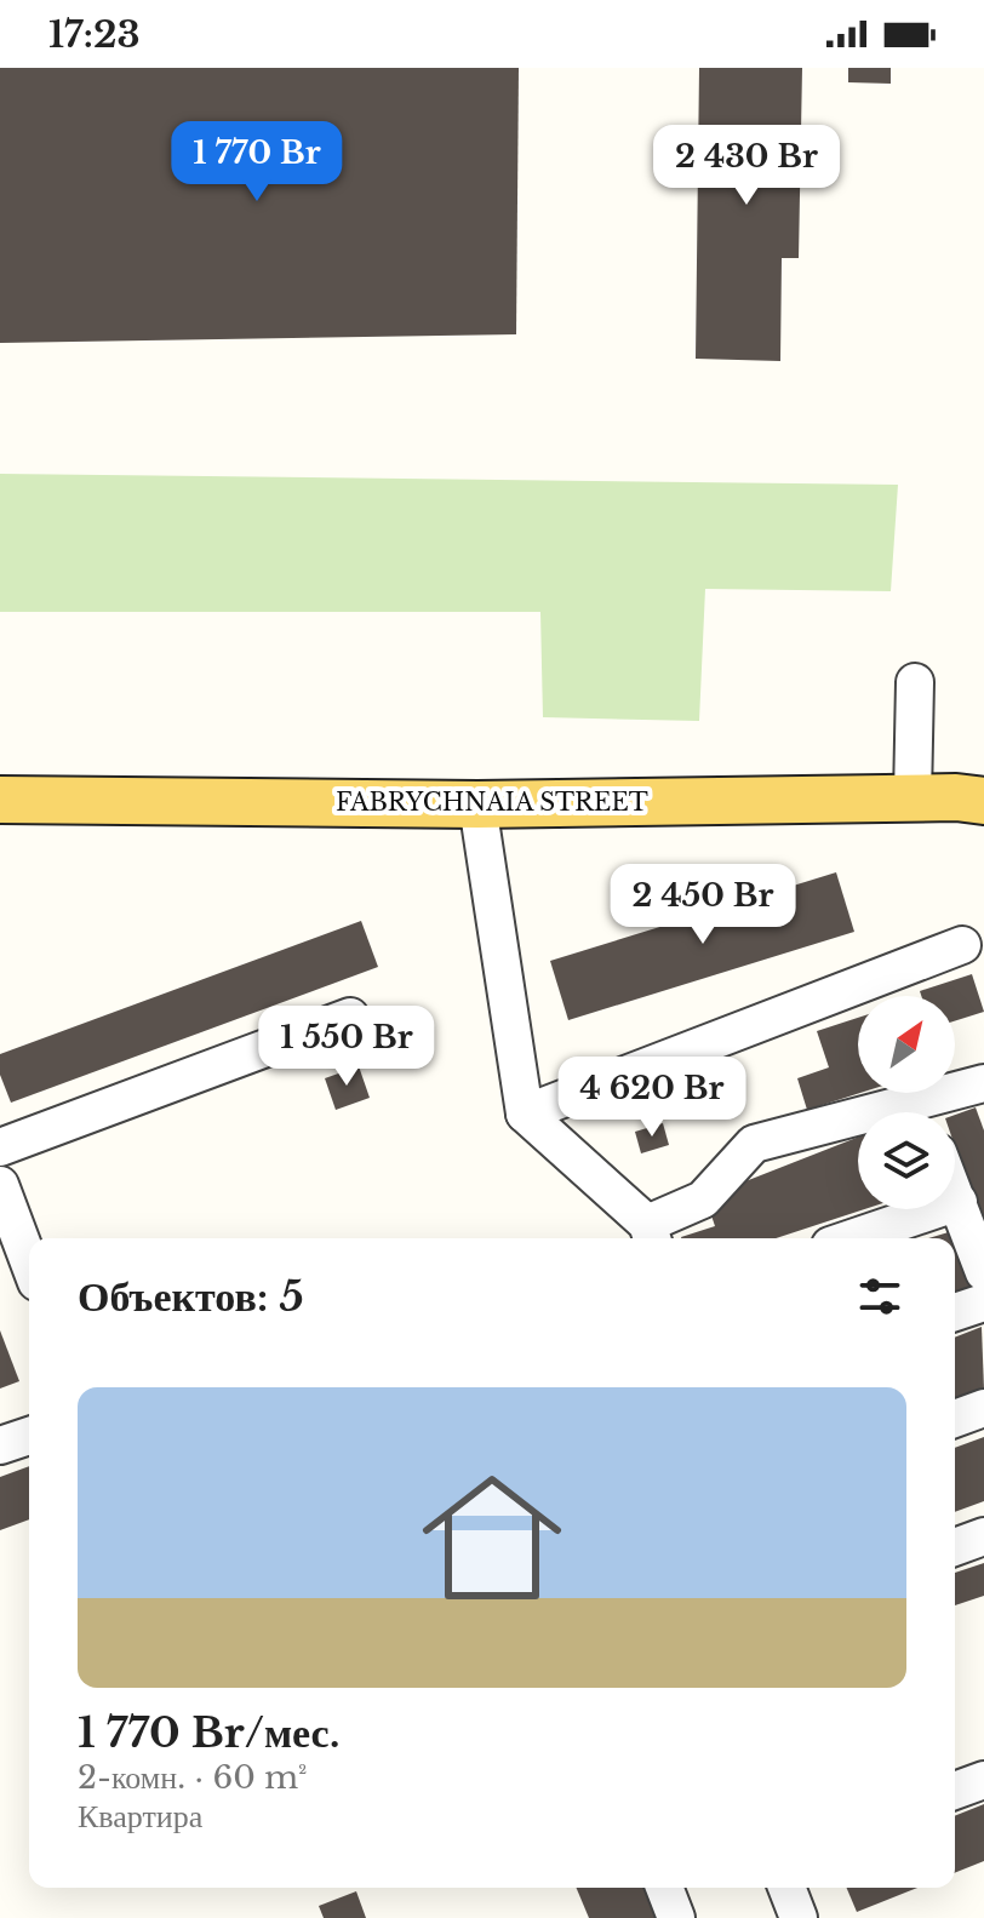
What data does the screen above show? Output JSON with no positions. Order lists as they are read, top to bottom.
{
  "streets": {
    "main road": ["FABRYCHNAIA STREET"]
  },
  "north": "top right",
  "page": {
    "status": "17:23",
    "price": [
      "1 770 Br",
      "2 430 Br",
      "2 450 Br",
      "1 550 Br",
      "4 620 Br"
    ],
    "heading": "Объектов: 5",
    "list": [
      {
        "name": "1 770 Br/мес.",
        "note": "2-комн. · 60 m² · Квартира"
      }
    ]
  }
}
